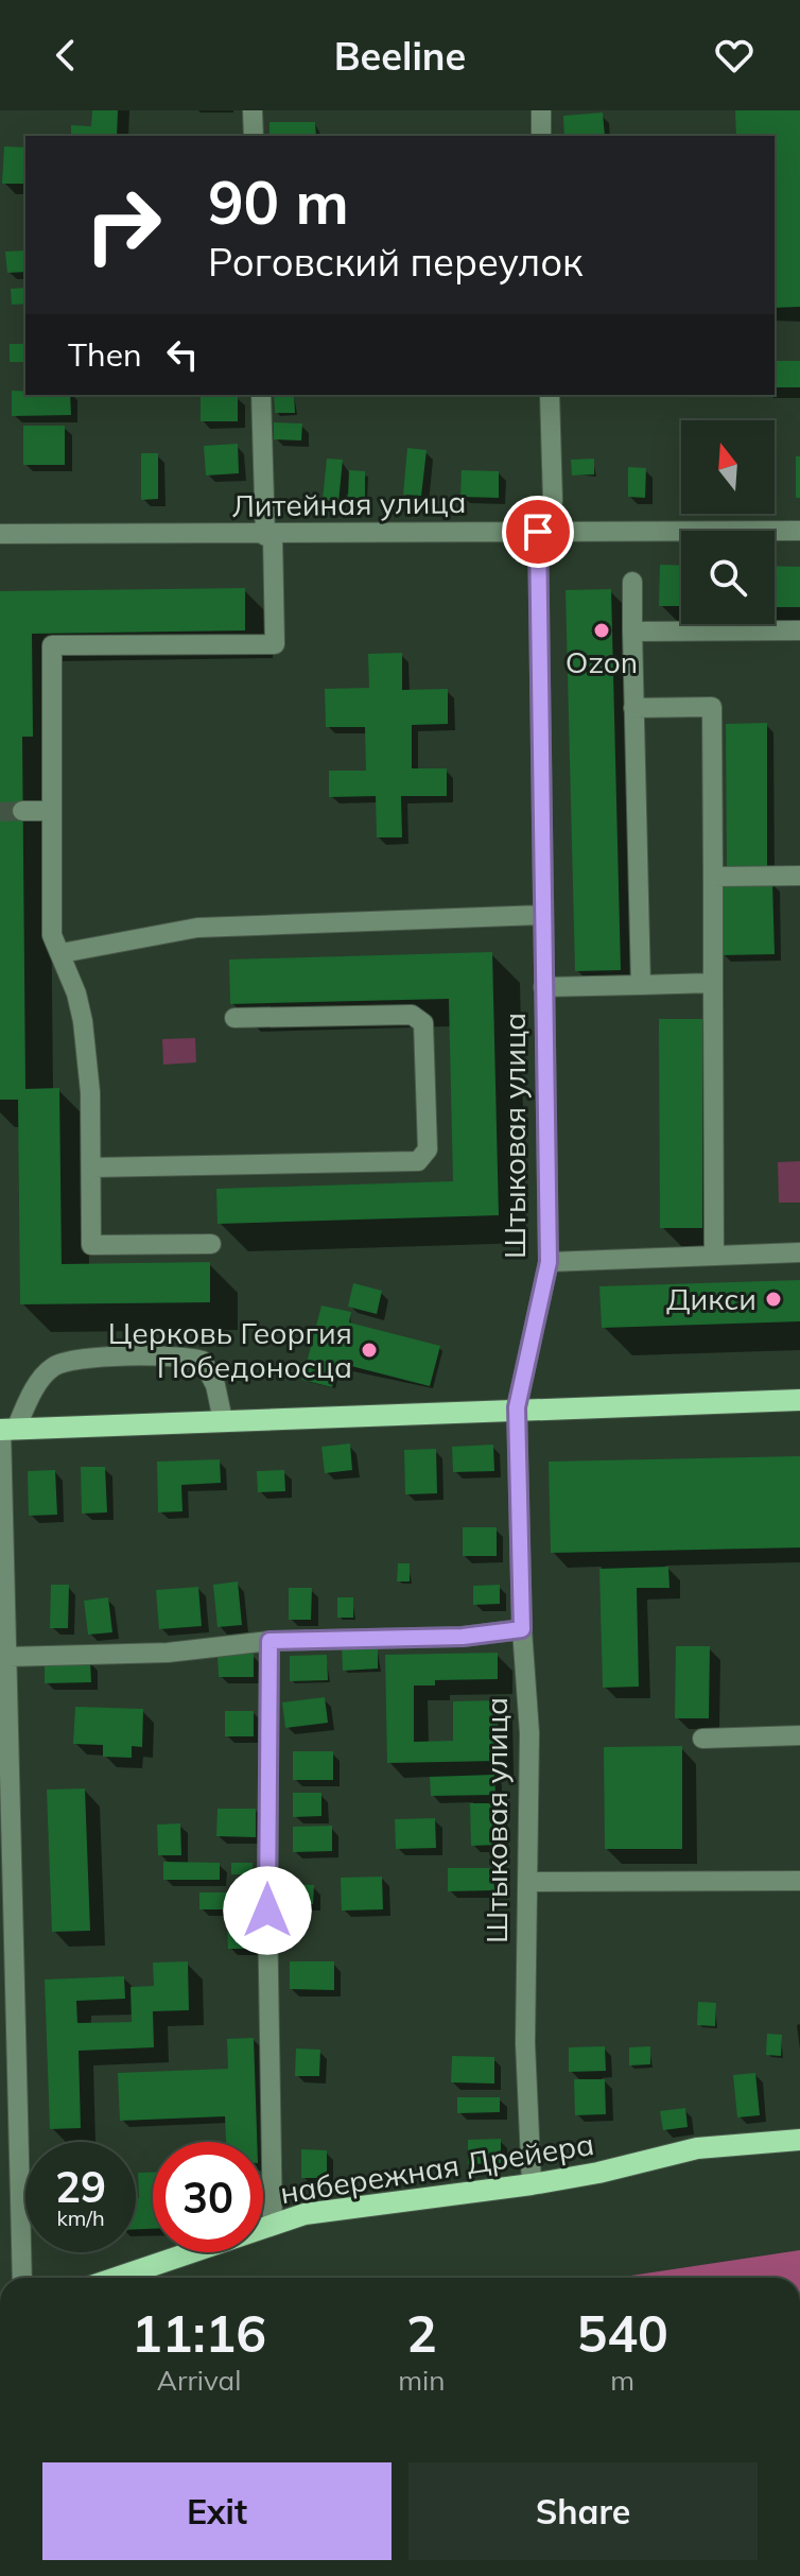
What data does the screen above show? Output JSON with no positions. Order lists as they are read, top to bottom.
{
  "streets": {
    "main road": ["набережная Дрейера"],
    "street": ["Литейная улица", "Штыковая улица"]
  },
  "crossings": [
    ["Литейная улица", "Штыковая улица"],
    ["Штыковая улица", "набережная Дрейера"]
  ],
  "places": ["Ozon", "Дикси", "Церковь Георгия Победоносца"],
  "north": "top",
  "page": {
    "header": "Beeline",
    "turn": ["90 m", "Роговский переулок"],
    "then": "Then",
    "speed": "29 km/h",
    "limit": "30",
    "eta": [
      "11:16",
      "Arrival",
      "2",
      "min",
      "540",
      "m"
    ],
    "buttons": ["Exit", "Share"]
  }
}
